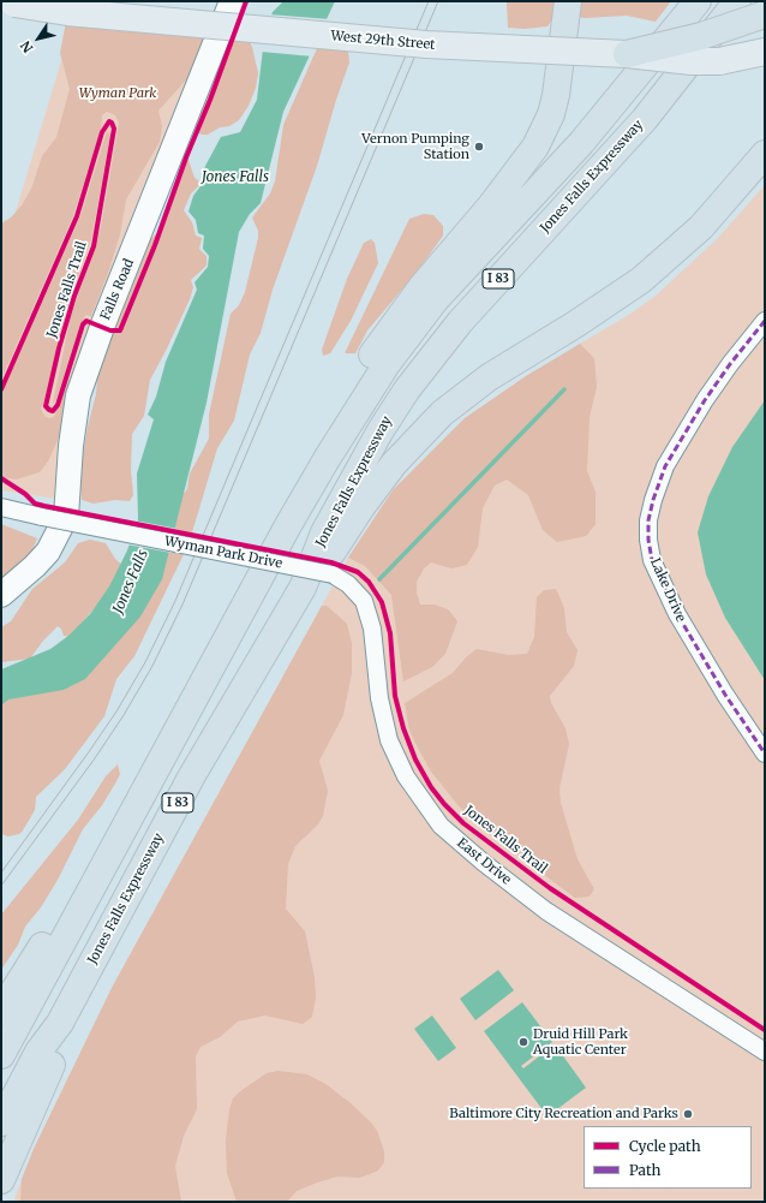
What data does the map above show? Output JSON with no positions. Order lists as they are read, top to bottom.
{
  "streets": {
    "highway": ["Jones Falls Expressway", "I 83"],
    "main road": ["West 29th Street", "Falls Road"],
    "street": ["Wyman Park Drive", "Lake Drive", "East Drive"],
    "cycle path": ["Jones Falls Trail"]
  },
  "crossings": [
    ["Wyman Park Drive", "East Drive"]
  ],
  "water": ["Jones Falls"],
  "parks": ["Wyman Park"],
  "places": ["Vernon Pumping Station", "Druid Hill Park Aquatic Center", "Baltimore City Recreation and Parks"],
  "legend": ["Cycle path", "Path"],
  "north": "bottom left"
}
